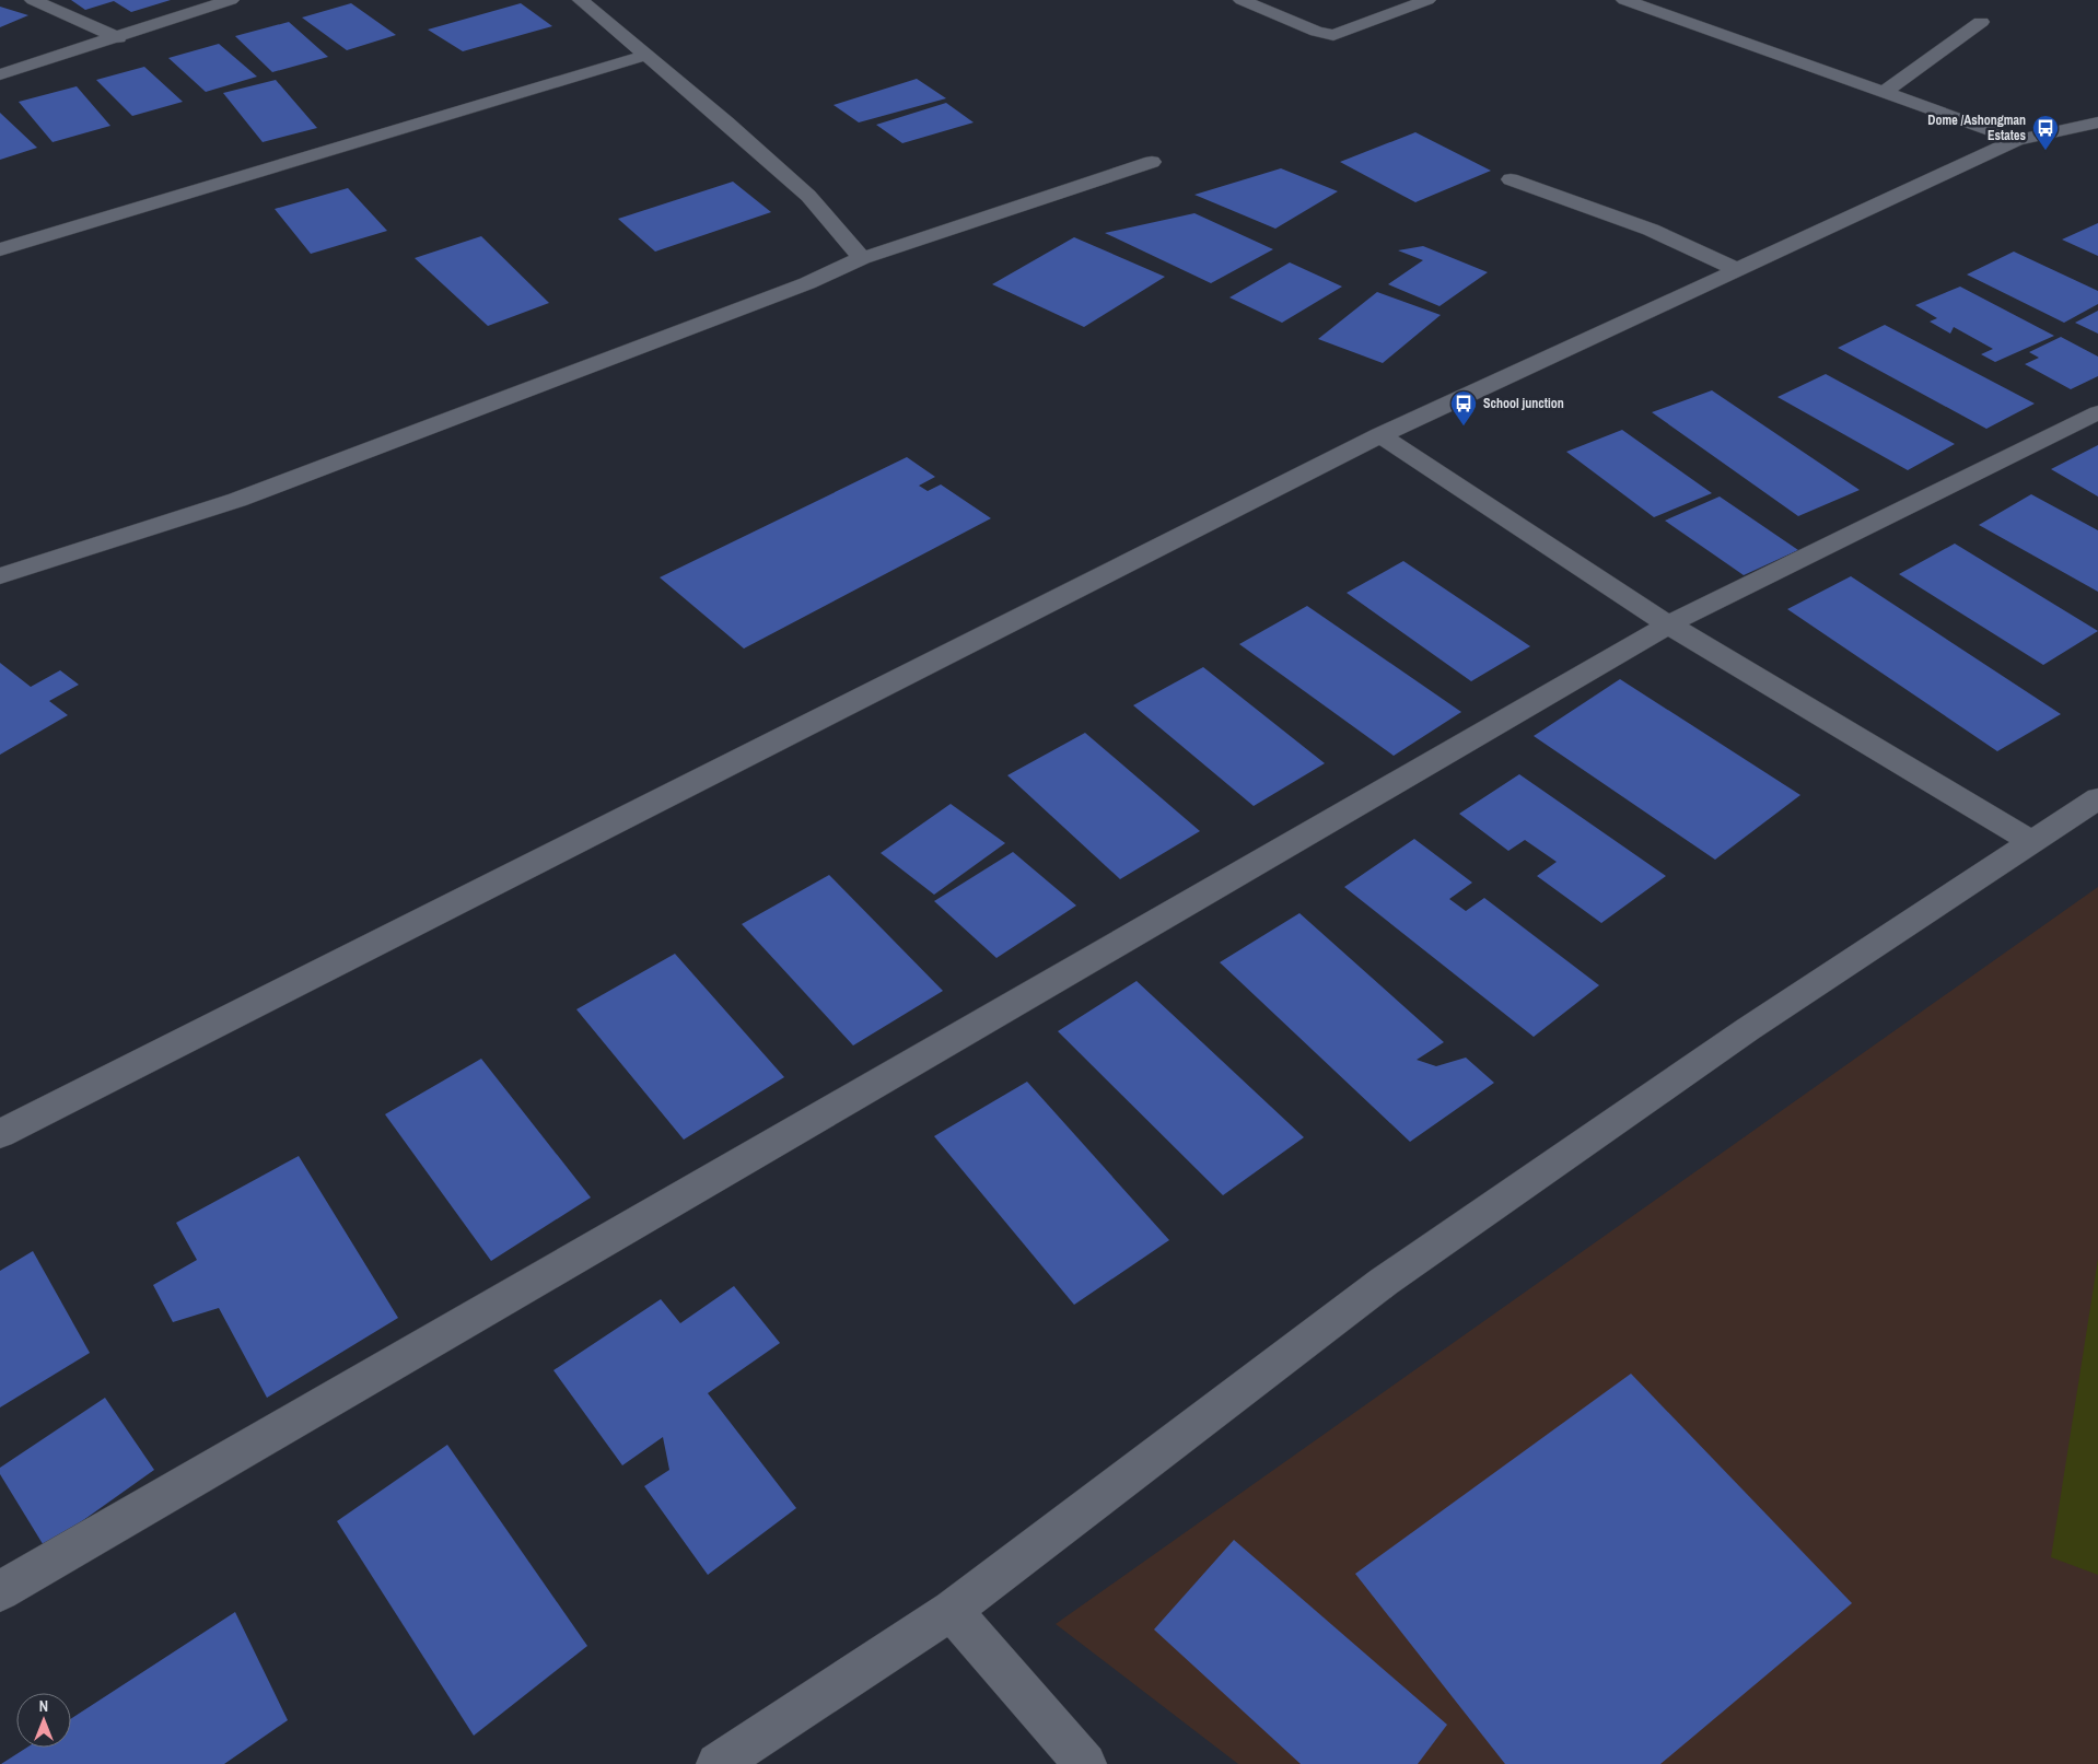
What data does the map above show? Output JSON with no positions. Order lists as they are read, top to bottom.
{
  "places": {
    "bus stop": ["Dome /Ashongman Estates", "School junction"]
  },
  "north": "top"
}
